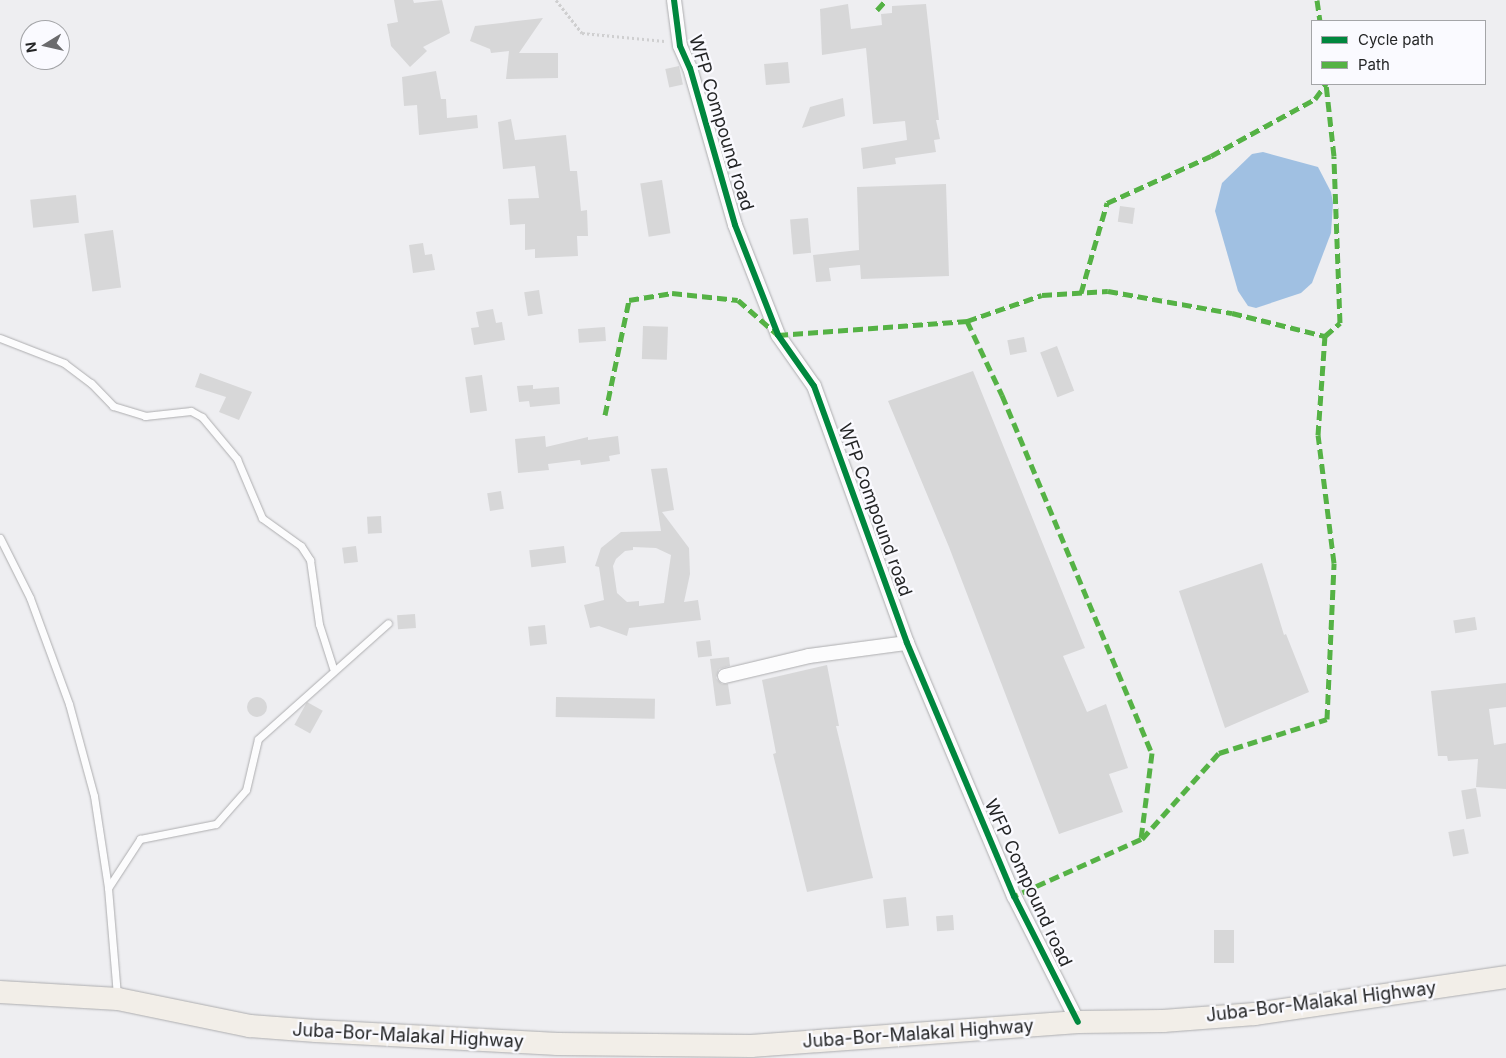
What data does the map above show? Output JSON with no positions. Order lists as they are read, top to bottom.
{
  "streets": {
    "main road": ["Juba-Bor-Malakal Highway"],
    "street": ["WFP Compound road"]
  },
  "crossings": [
    ["WFP Compound road", "Juba-Bor-Malakal Highway"]
  ],
  "legend": ["Cycle path", "Path"],
  "north": "left"
}
